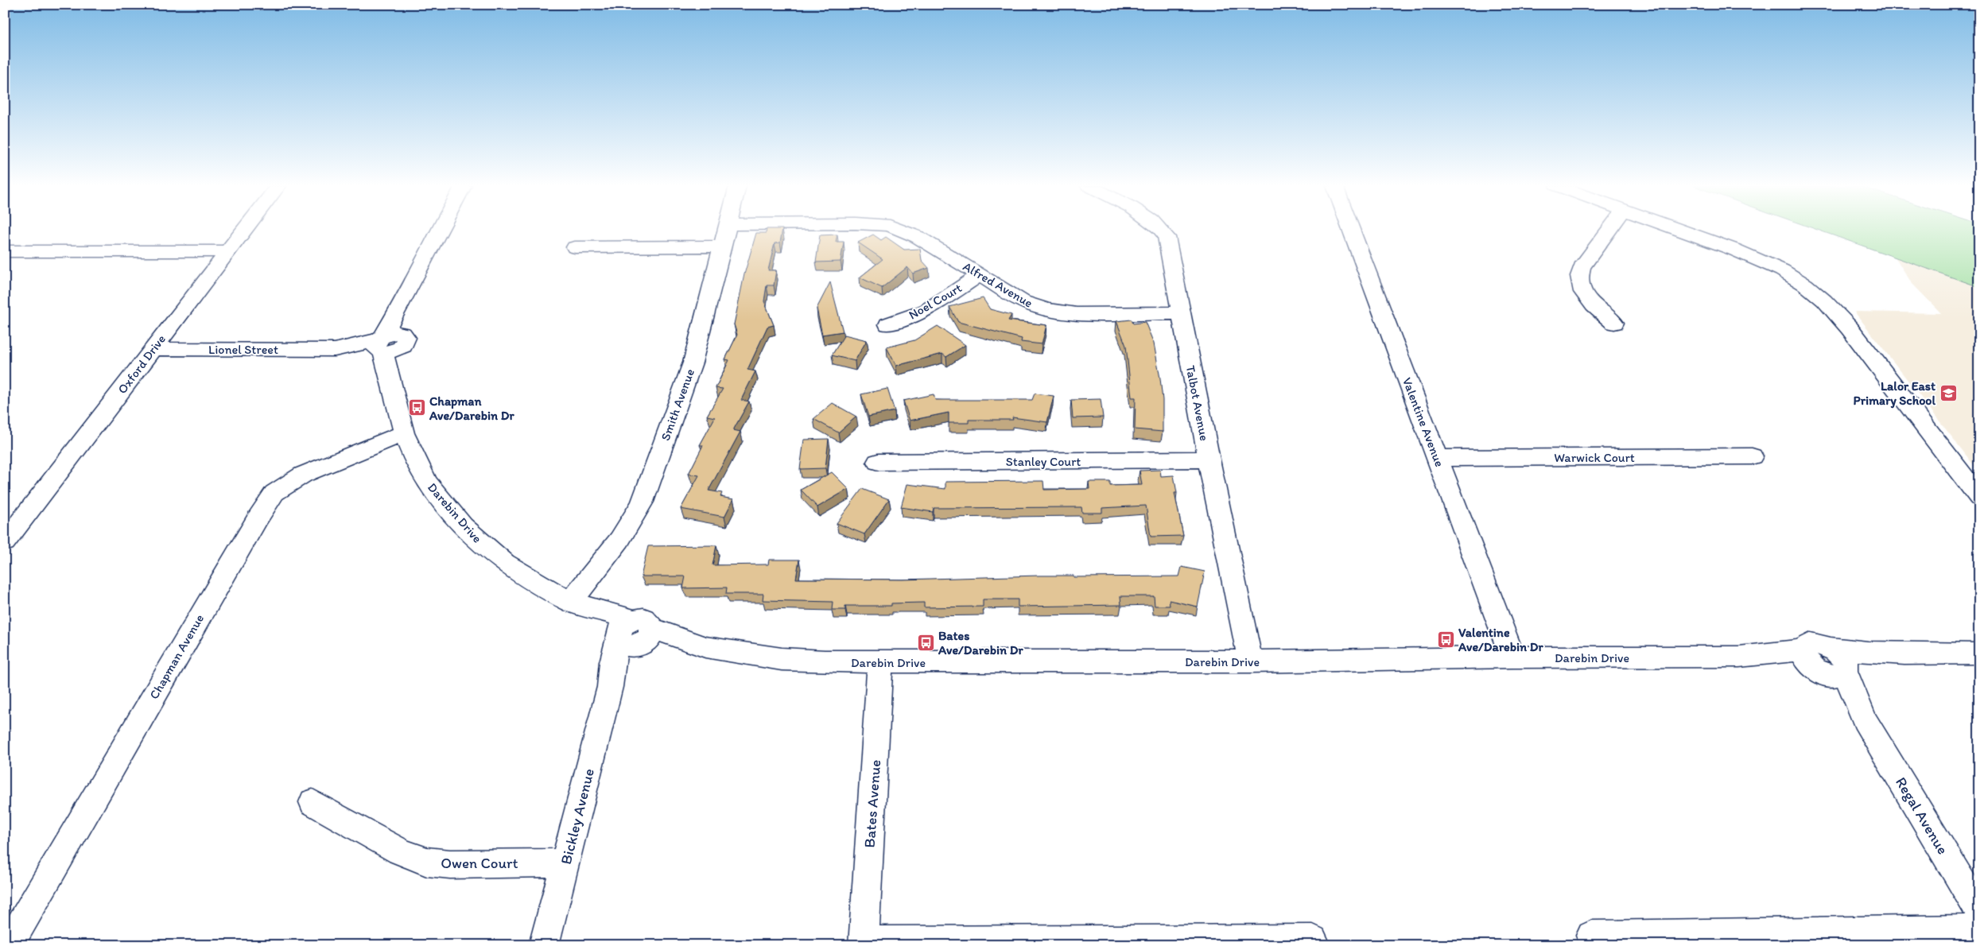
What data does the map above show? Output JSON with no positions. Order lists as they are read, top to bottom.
{
  "streets": {
    "street": [
      "Alfred Avenue",
      "Noel Court",
      "Lionel Street",
      "Oxford Drive",
      "Talbot Avenue",
      "Smith Avenue",
      "Valentine Avenue",
      "Warwick Court",
      "Stanley Court",
      "Darebin Drive",
      "Chapman Avenue",
      "Bates Avenue",
      "Regal Avenue",
      "Bickley Avenue",
      "Owen Court"
    ]
  },
  "crossings": [
    ["Alfred Avenue", "Noel Court"],
    ["Alfred Avenue", "Talbot Avenue"],
    ["Lionel Street", "Oxford Drive"],
    ["Lionel Street", "Darebin Drive"],
    ["Talbot Avenue", "Stanley Court"],
    ["Talbot Avenue", "Darebin Drive"],
    ["Smith Avenue", "Darebin Drive"],
    ["Valentine Avenue", "Warwick Court"],
    ["Valentine Avenue", "Darebin Drive"],
    ["Darebin Drive", "Chapman Avenue"],
    ["Darebin Drive", "Bates Avenue"],
    ["Darebin Drive", "Regal Avenue"],
    ["Darebin Drive", "Bickley Avenue"],
    ["Bickley Avenue", "Owen Court"]
  ],
  "places": {
    "school or university": ["Lalor East Primary School"],
    "bus stop": ["Chapman Ave/Darebin Dr", "Valentine Ave/Darebin Dr", "Bates Ave/Darebin Dr"]
  }
}
